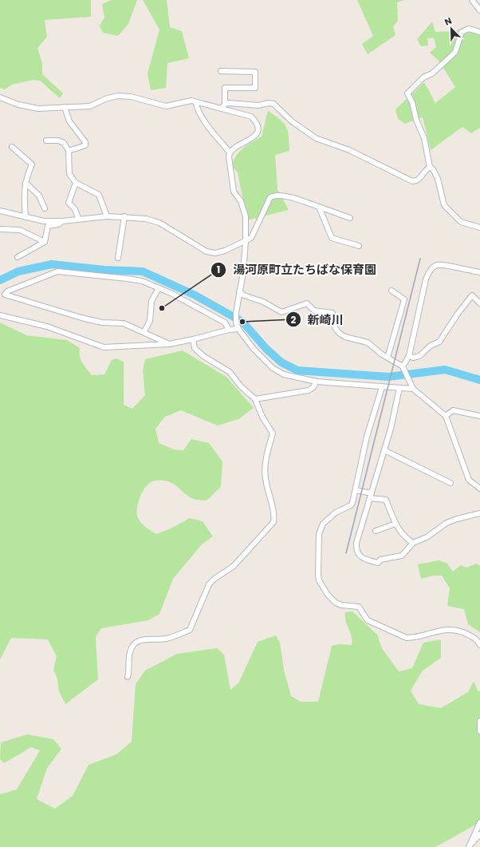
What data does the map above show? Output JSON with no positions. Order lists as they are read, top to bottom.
{
  "places": ["湯河原町立たちばな保育園", "新崎川"],
  "north": "top left"
}
